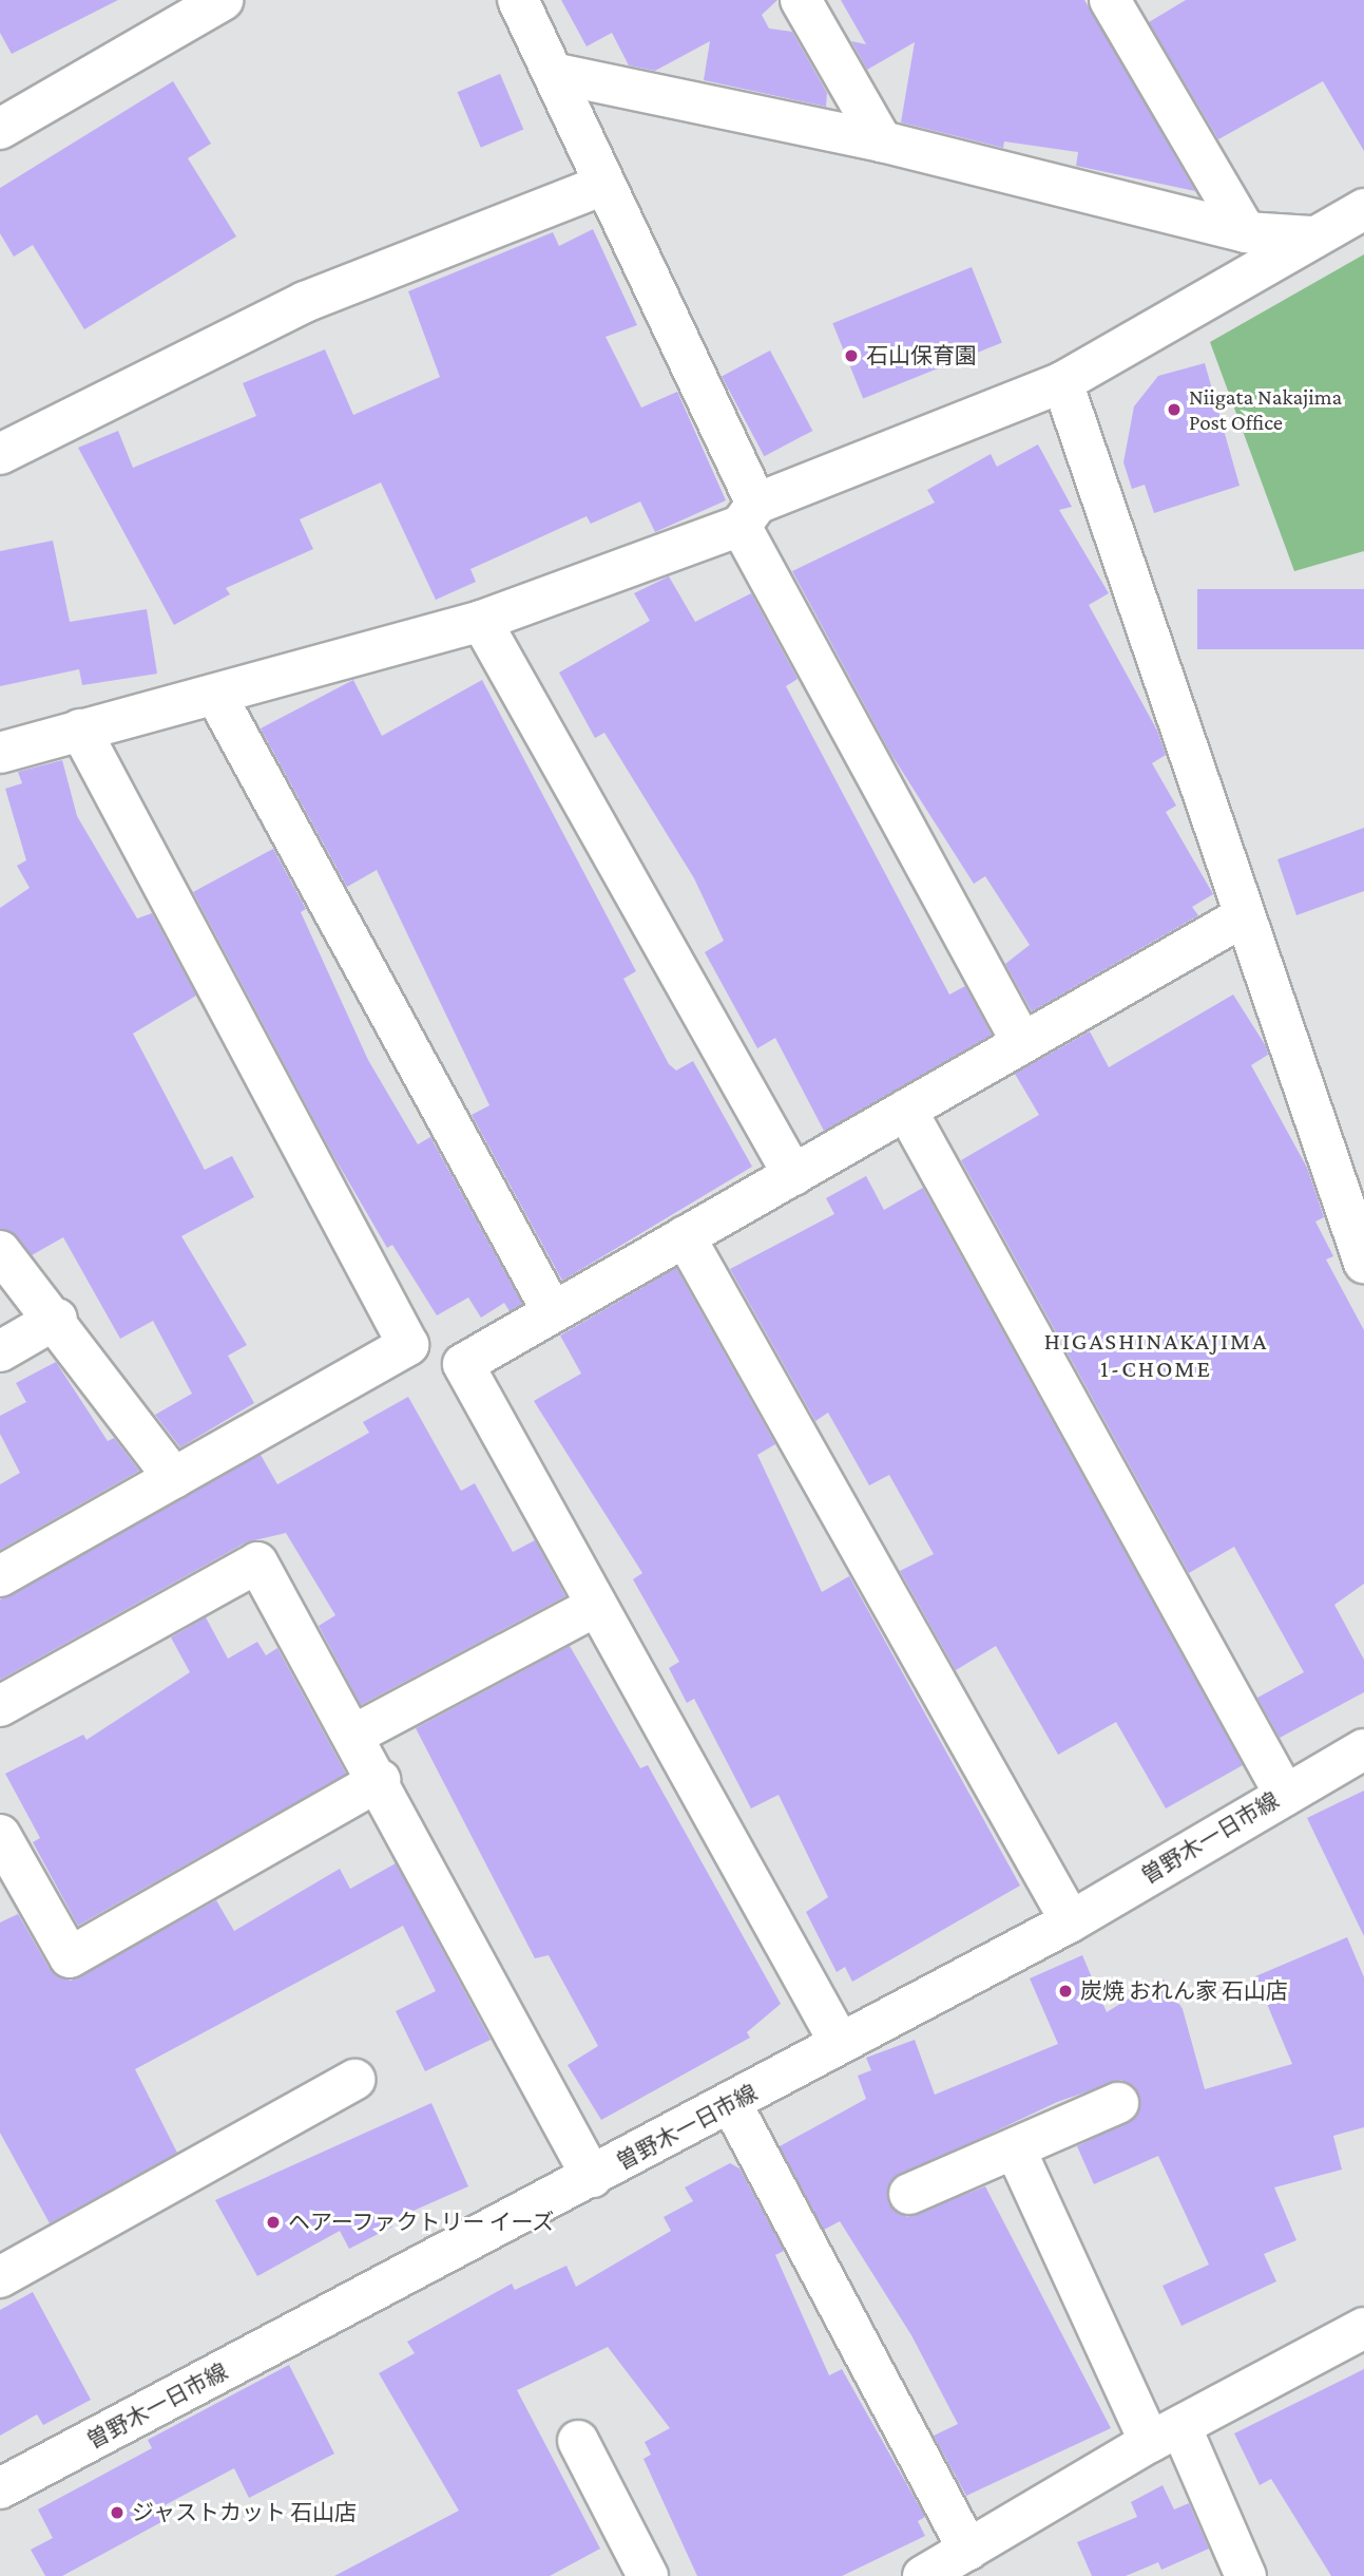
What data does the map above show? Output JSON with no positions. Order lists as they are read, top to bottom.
{
  "streets": {
    "street": ["曽野木一日市線"]
  },
  "districts": ["HIGASHINAKAJIMA 1-CHOME"],
  "places": [
    "石山保育園",
    "Niigata Nakajima Post Office",
    "炭焼 おれん家 石山店",
    "ヘアーファクトリー イーズ",
    "ジャストカット 石山店"
  ]
}
